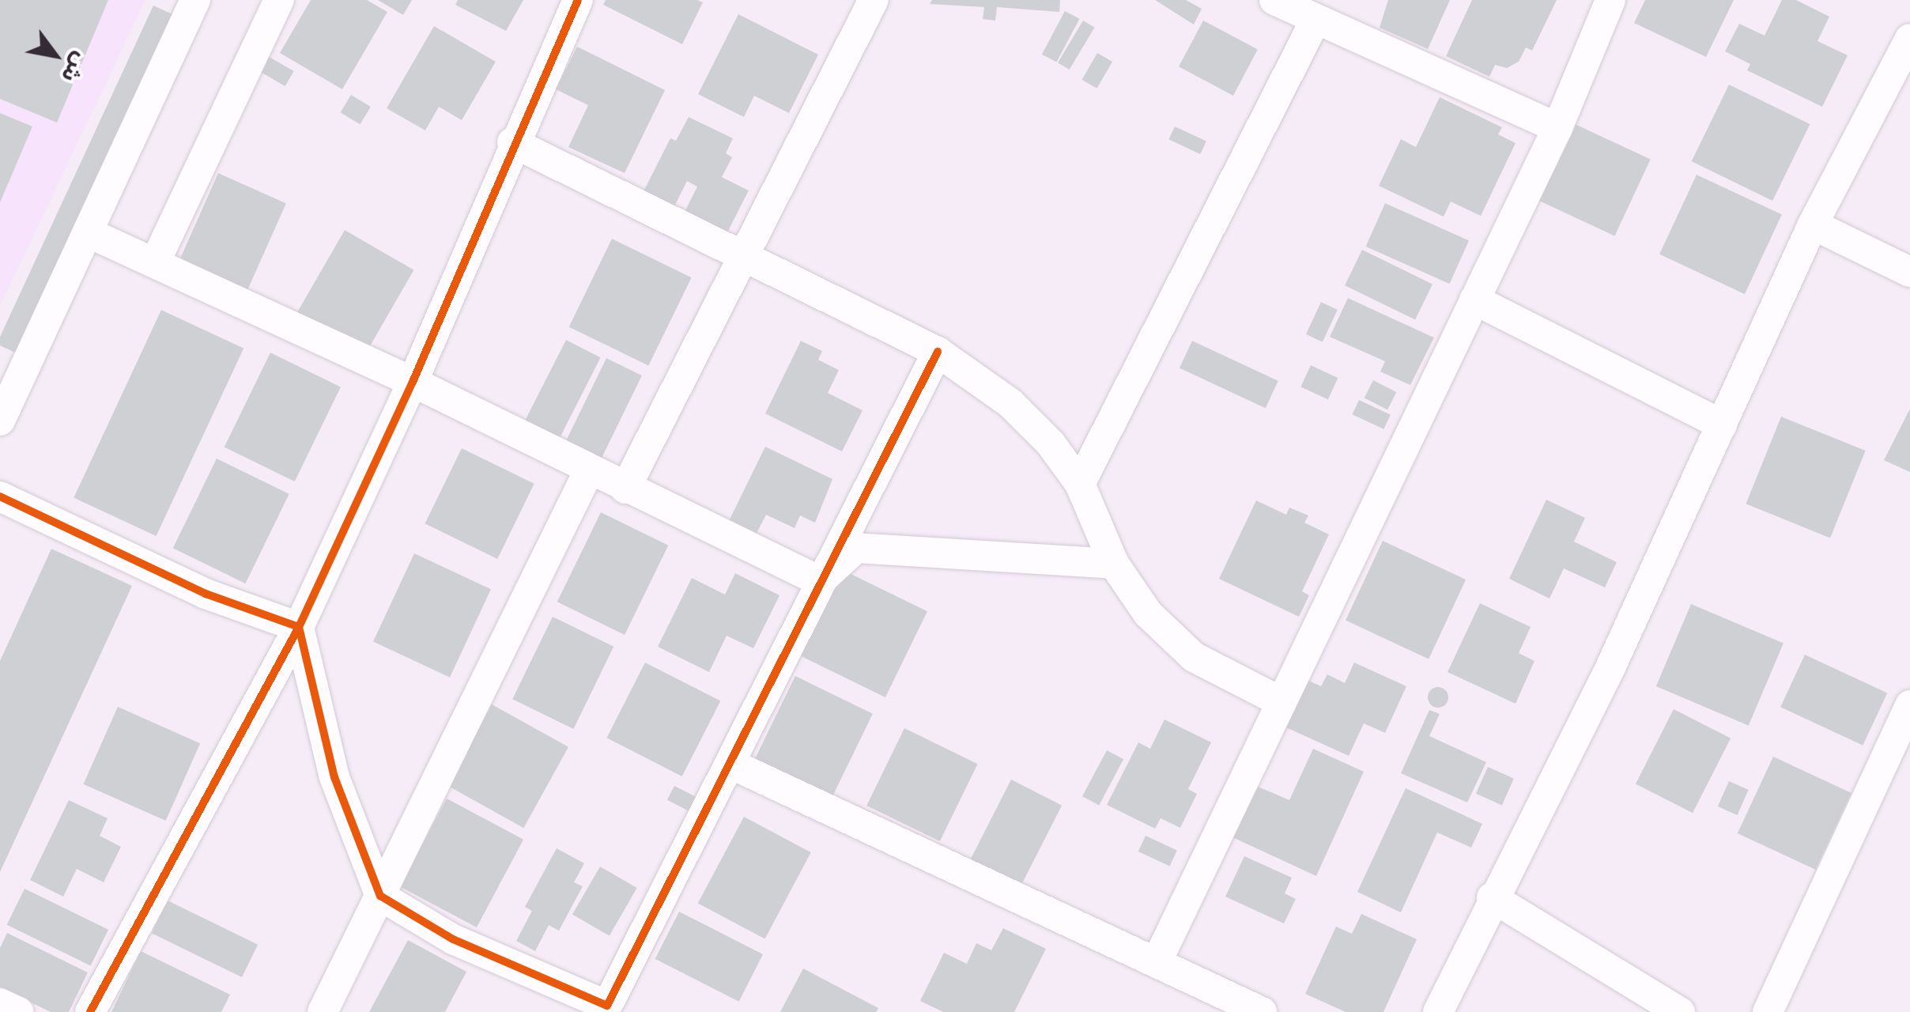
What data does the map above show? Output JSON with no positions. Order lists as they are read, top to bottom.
{
  "north": "bottom right"
}
